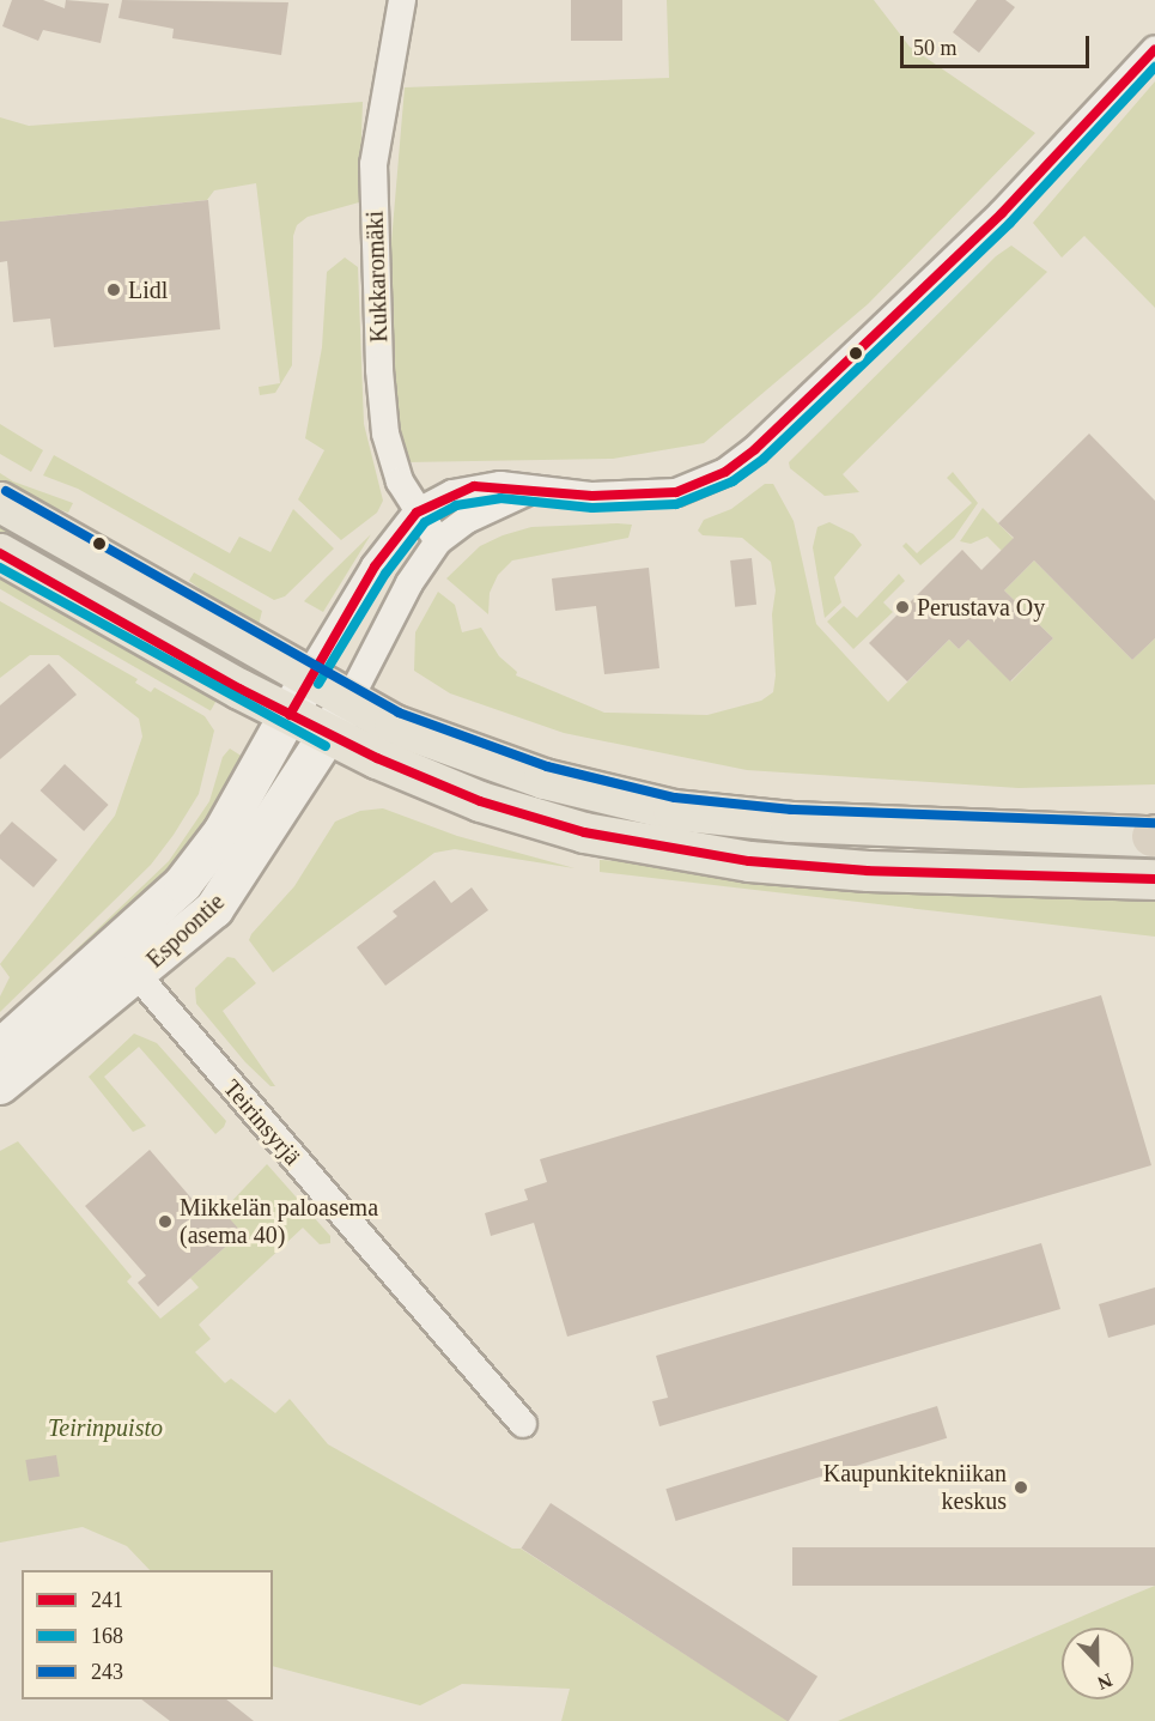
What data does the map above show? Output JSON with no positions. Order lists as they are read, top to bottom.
{
  "streets": {
    "main road": ["Espoontie"],
    "street": ["Kukkaromäki", "Teirinsyrjä"]
  },
  "crossings": [
    ["Espoontie", "Teirinsyrjä"]
  ],
  "parks": ["Teirinpuisto"],
  "places": [
    "Lidl",
    "Perustava Oy",
    "Mikkelän paloasema (asema 40)",
    "Kaupunkitekniikan keskus"
  ],
  "lines": ["transit line 241", "transit line 168", "transit line 243"],
  "legend": ["241", "168", "243"],
  "scale_bar": "50 m",
  "north": "bottom"
}
